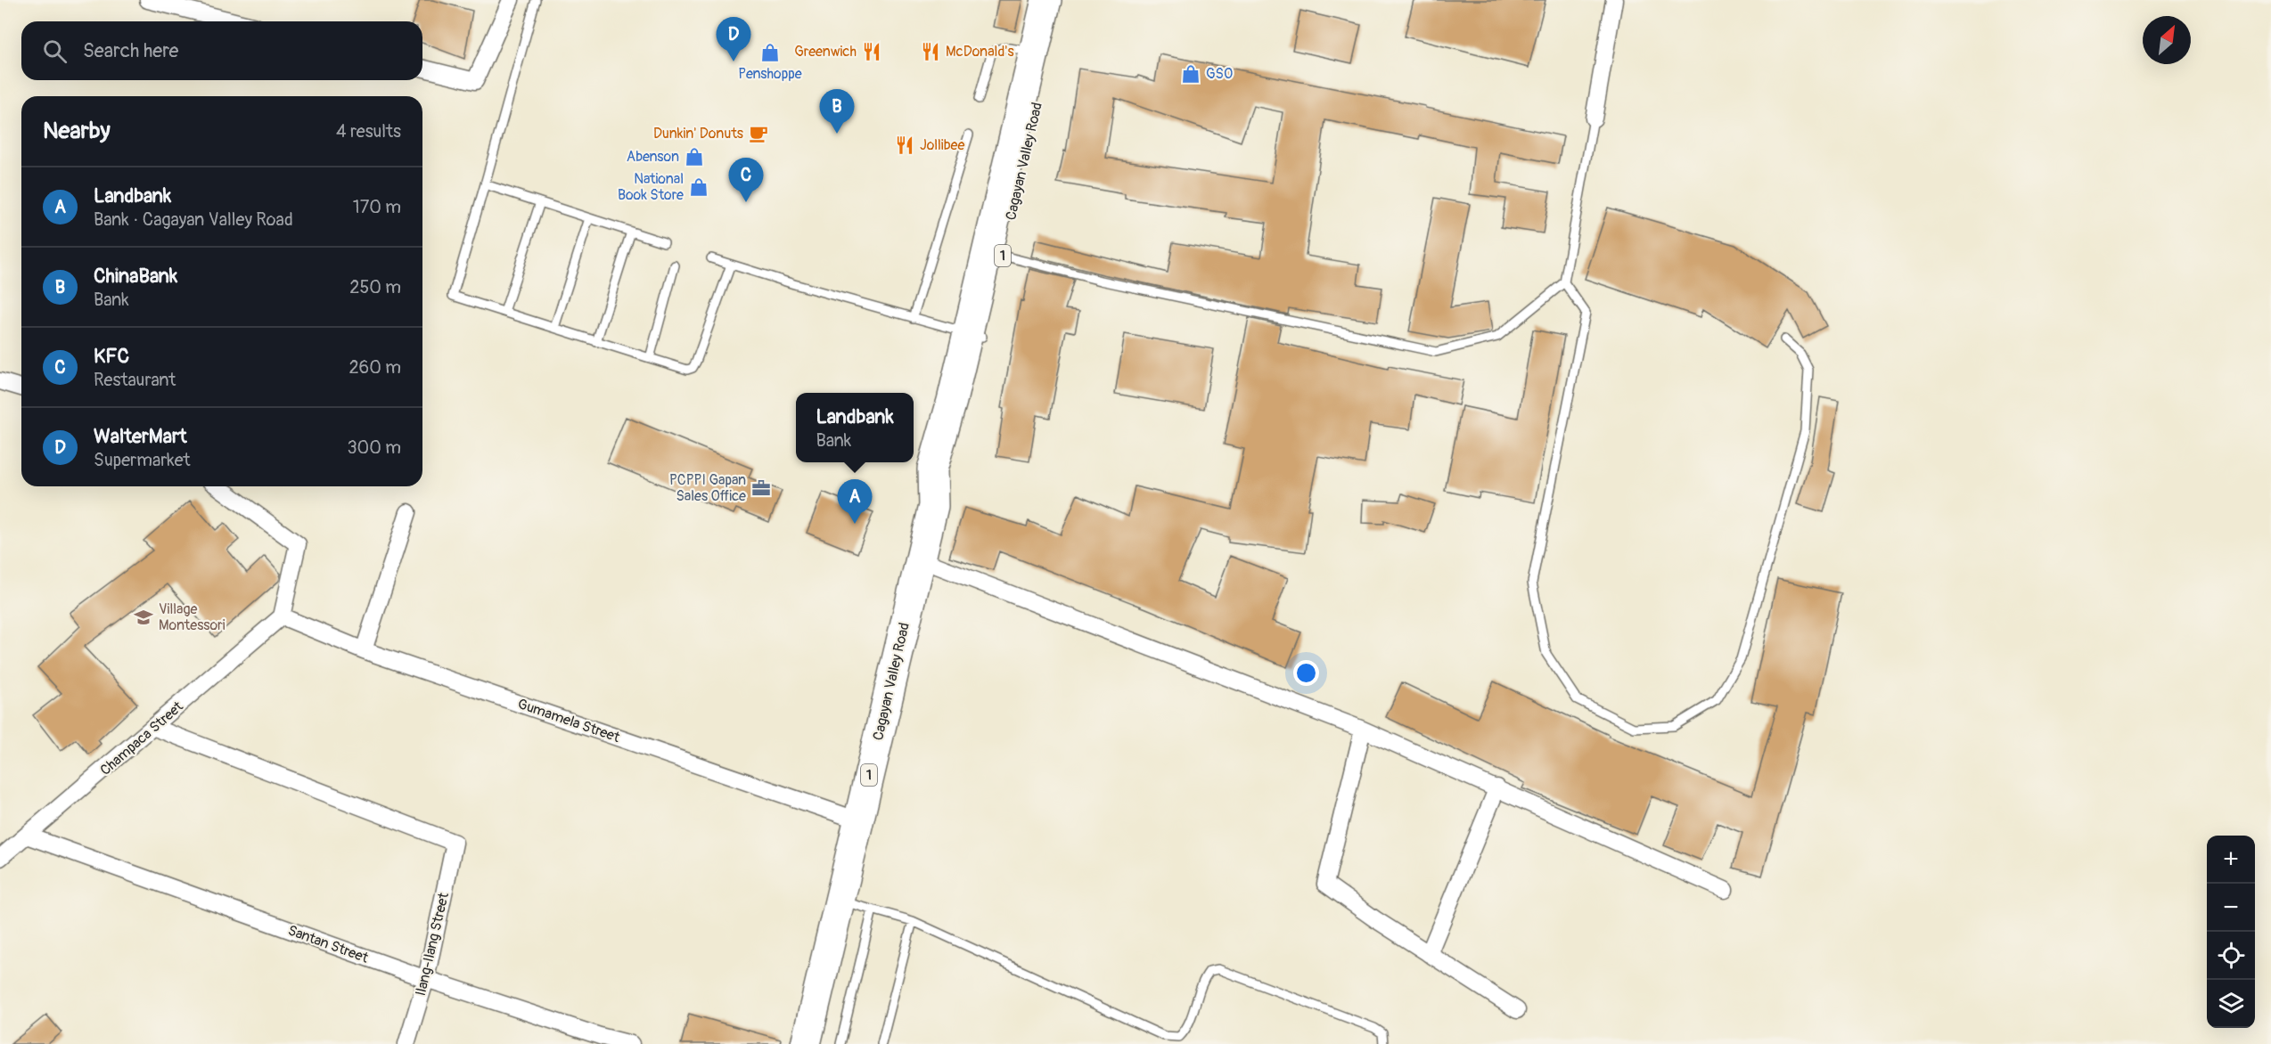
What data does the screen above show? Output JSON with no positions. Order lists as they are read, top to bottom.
{
  "streets": {
    "highway": ["Cagayan Valley Road", "1"],
    "street": [
      "Gumamela Street",
      "Champaca Street",
      "Santan Street",
      "Ilang-Ilang Street"
    ]
  },
  "crossings": [
    ["Cagayan Valley Road", "Gumamela Street"],
    ["Gumamela Street", "Champaca Street"],
    ["Champaca Street", "Santan Street"],
    ["Champaca Street", "Ilang-Ilang Street"],
    ["Santan Street", "Ilang-Ilang Street"]
  ],
  "places": {
    "restaurant": ["Greenwich", "McDonald's", "Jollibee"],
    "shop": [
      "Penshoppe",
      "GSO",
      "Abenson",
      "National Book Store"
    ],
    "cafe": ["Dunkin' Donuts"],
    "office": ["PCPPI Gapan Sales Office"],
    "school or university": ["Village Montessori"]
  },
  "north": "top right",
  "page": {
    "pins": [
      "D",
      "B",
      "C",
      "A"
    ],
    "search": "Search here",
    "heading": ["Nearby", "4 results"],
    "list": [
      {
        "mark": "A",
        "name": "Landbank",
        "note": "Bank · Cagayan Valley Road",
        "value": "170 m"
      },
      {
        "mark": "B",
        "name": "ChinaBank",
        "note": "Bank",
        "value": "250 m"
      },
      {
        "mark": "C",
        "name": "KFC",
        "note": "Restaurant",
        "value": "260 m"
      },
      {
        "mark": "D",
        "name": "WalterMart",
        "note": "Supermarket",
        "value": "300 m"
      }
    ],
    "popup": ["Landbank", "Bank"],
    "map_buttons": ["+", "−"]
  }
}
